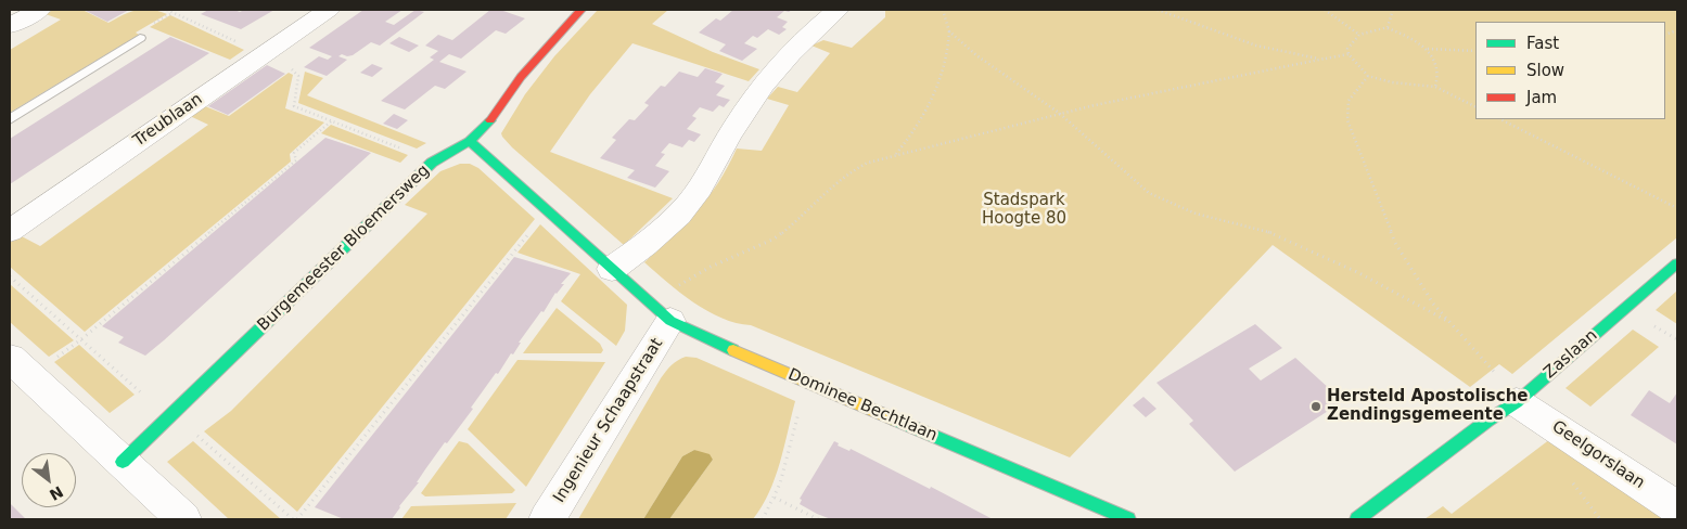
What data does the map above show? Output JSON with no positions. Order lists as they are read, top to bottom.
{
  "streets": {
    "street": [
      "Treublaan",
      "Burgemeester Bloemersweg",
      "Zaslaan",
      "Dominee Bechtlaan",
      "Ingenieur Schaapstraat",
      "Geelgorslaan"
    ]
  },
  "crossings": [
    ["Burgemeester Bloemersweg", "Dominee Bechtlaan"],
    ["Zaslaan", "Geelgorslaan"],
    ["Dominee Bechtlaan", "Ingenieur Schaapstraat"]
  ],
  "parks": ["Stadspark Hoogte 80"],
  "places": ["Hersteld Apostolische Zendingsgemeente"],
  "legend": ["Fast", "Slow", "Jam"],
  "north": "bottom right"
}
